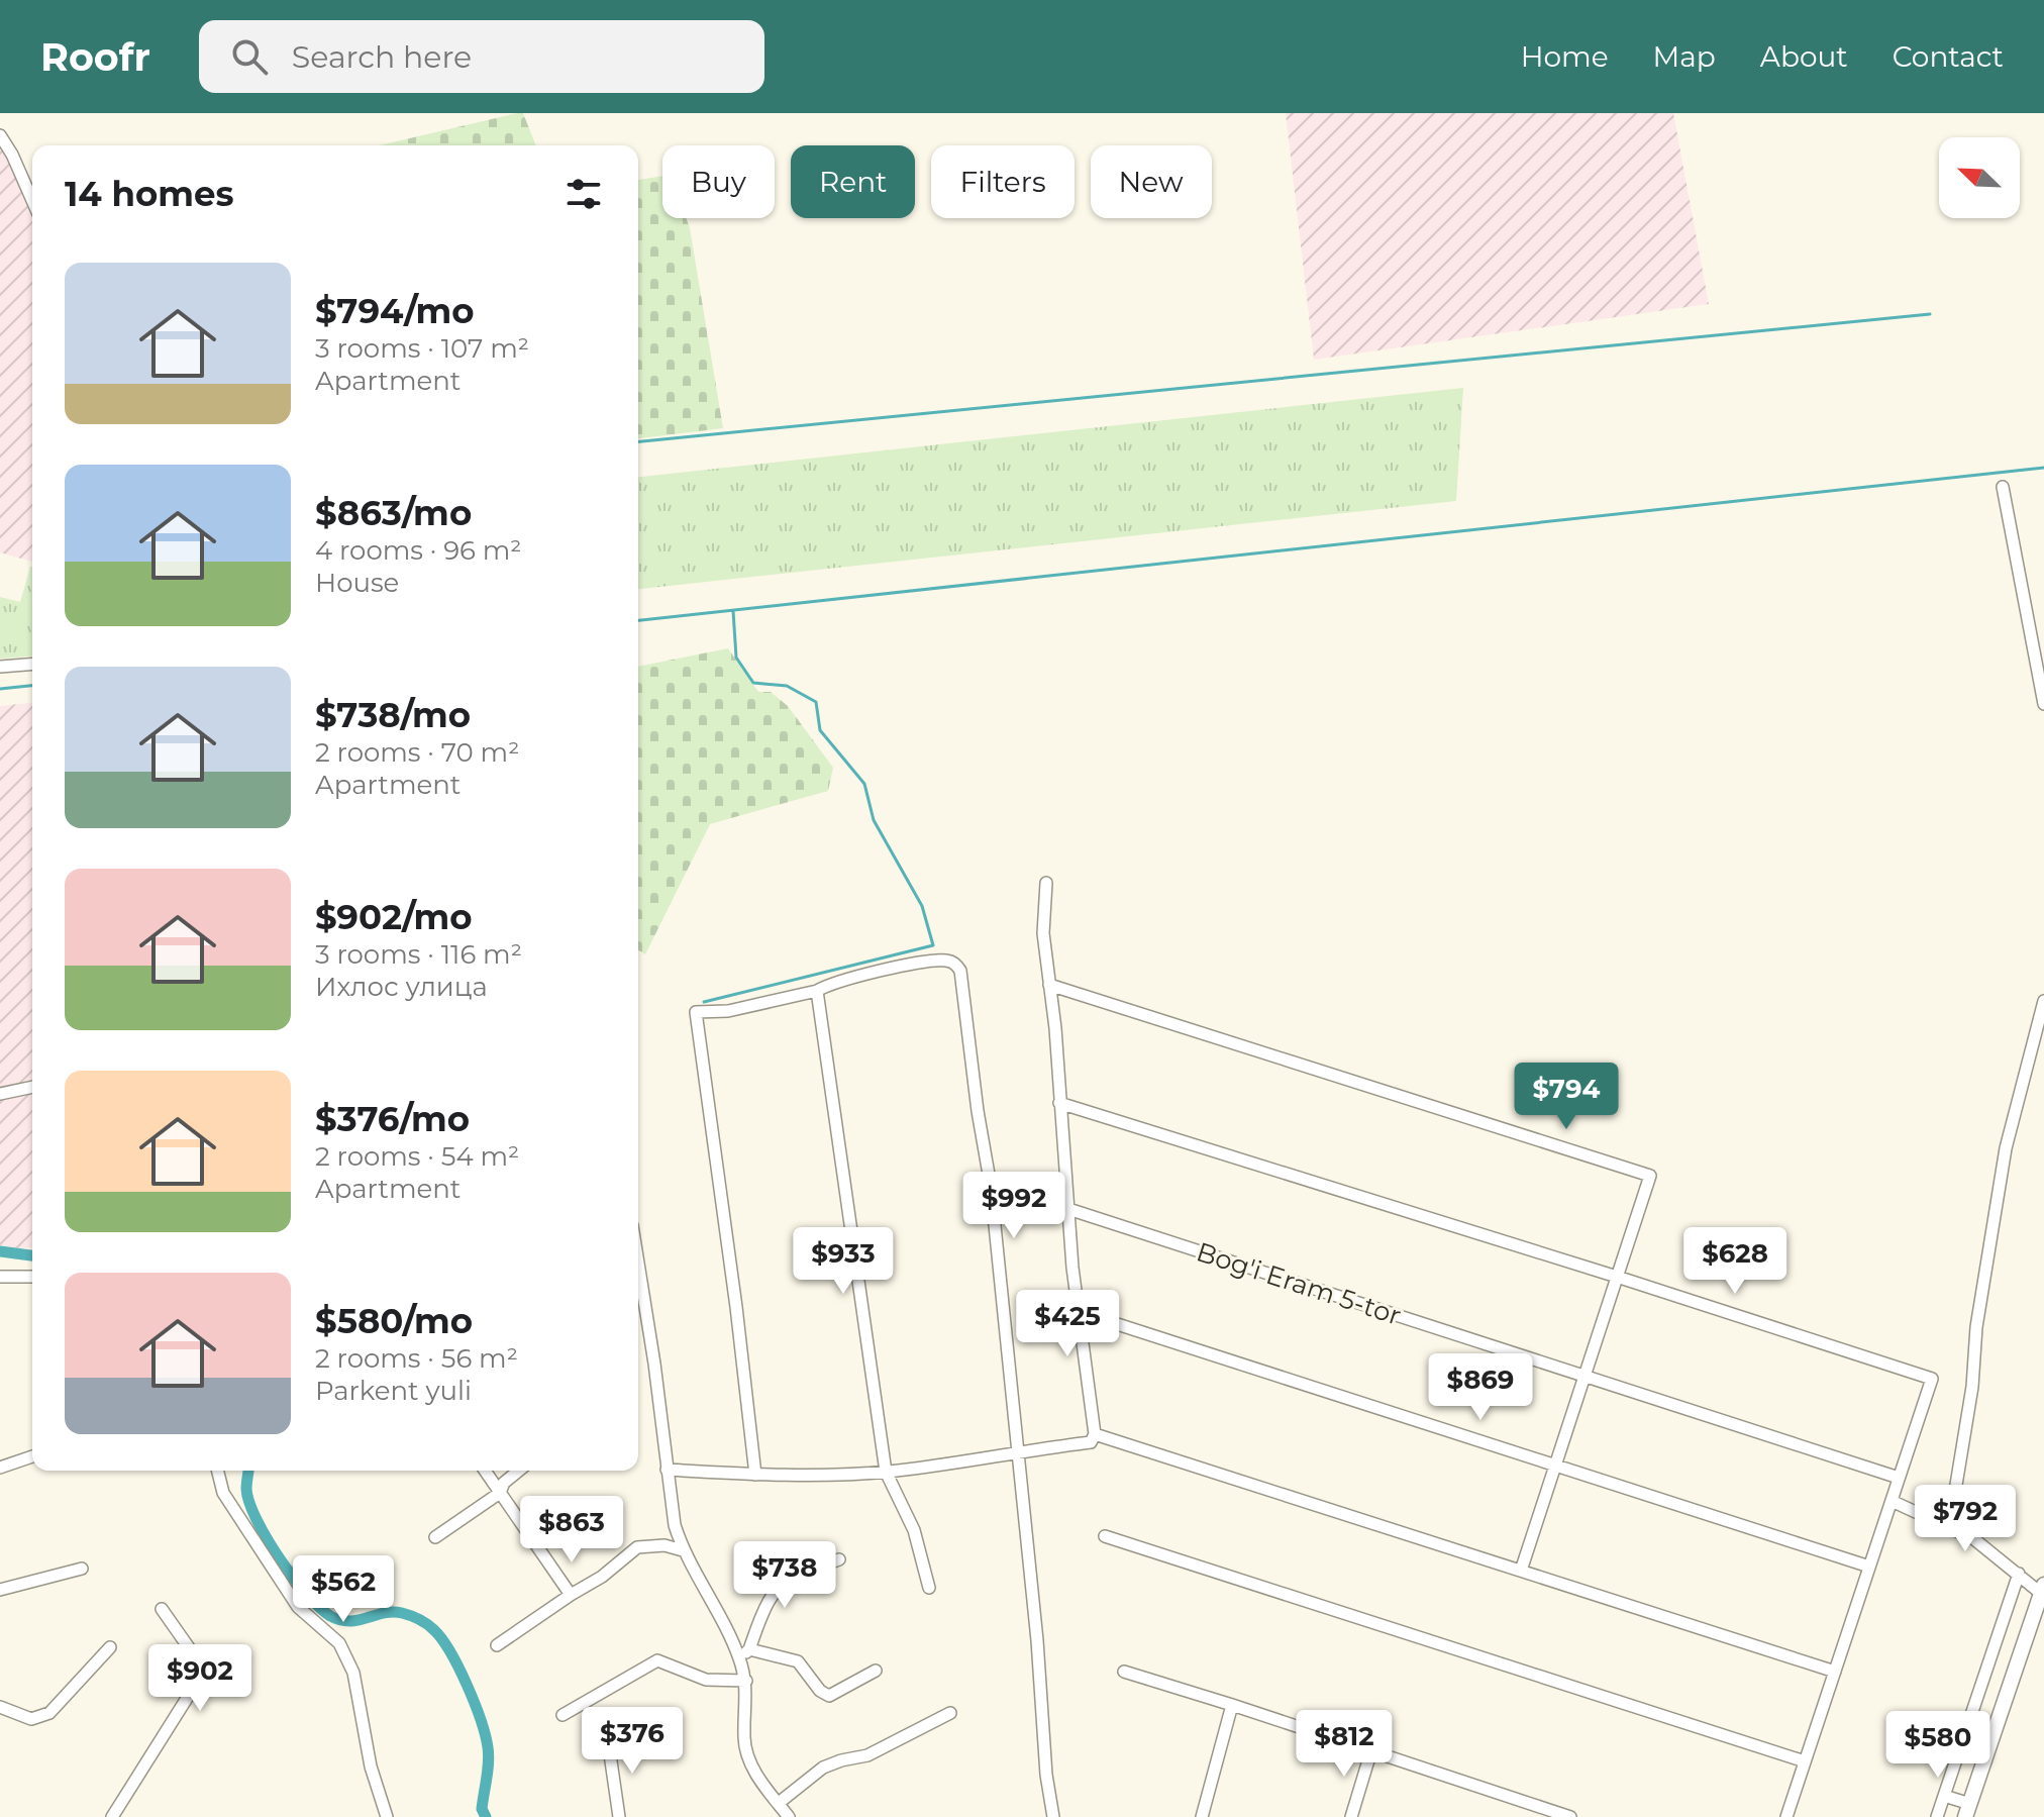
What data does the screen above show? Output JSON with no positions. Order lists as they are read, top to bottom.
{
  "streets": {
    "street": ["Bog'i Eram 5-tor"]
  },
  "north": "top left",
  "page": {
    "header": "Roofr",
    "search": "Search here",
    "nav": [
      "Home",
      "Map",
      "About",
      "Contact"
    ],
    "chip": [
      "Buy",
      "Rent",
      "Filters",
      "New"
    ],
    "heading": "14 homes",
    "list": [
      {
        "name": "$794/mo",
        "note": "3 rooms · 107 m² · Apartment"
      },
      {
        "name": "$863/mo",
        "note": "4 rooms · 96 m² · House"
      },
      {
        "name": "$738/mo",
        "note": "2 rooms · 70 m² · Apartment"
      },
      {
        "name": "$902/mo",
        "note": "3 rooms · 116 m² · Ихлос улица"
      },
      {
        "name": "$376/mo",
        "note": "2 rooms · 54 m² · Apartment"
      },
      {
        "name": "$580/mo",
        "note": "2 rooms · 56 m² · Parkent yuli"
      }
    ],
    "price": [
      "$794",
      "$992",
      "$933",
      "$628",
      "$425",
      "$869",
      "$792",
      "$863",
      "$738",
      "$562",
      "$902",
      "$376",
      "$812",
      "$580"
    ]
  }
}
